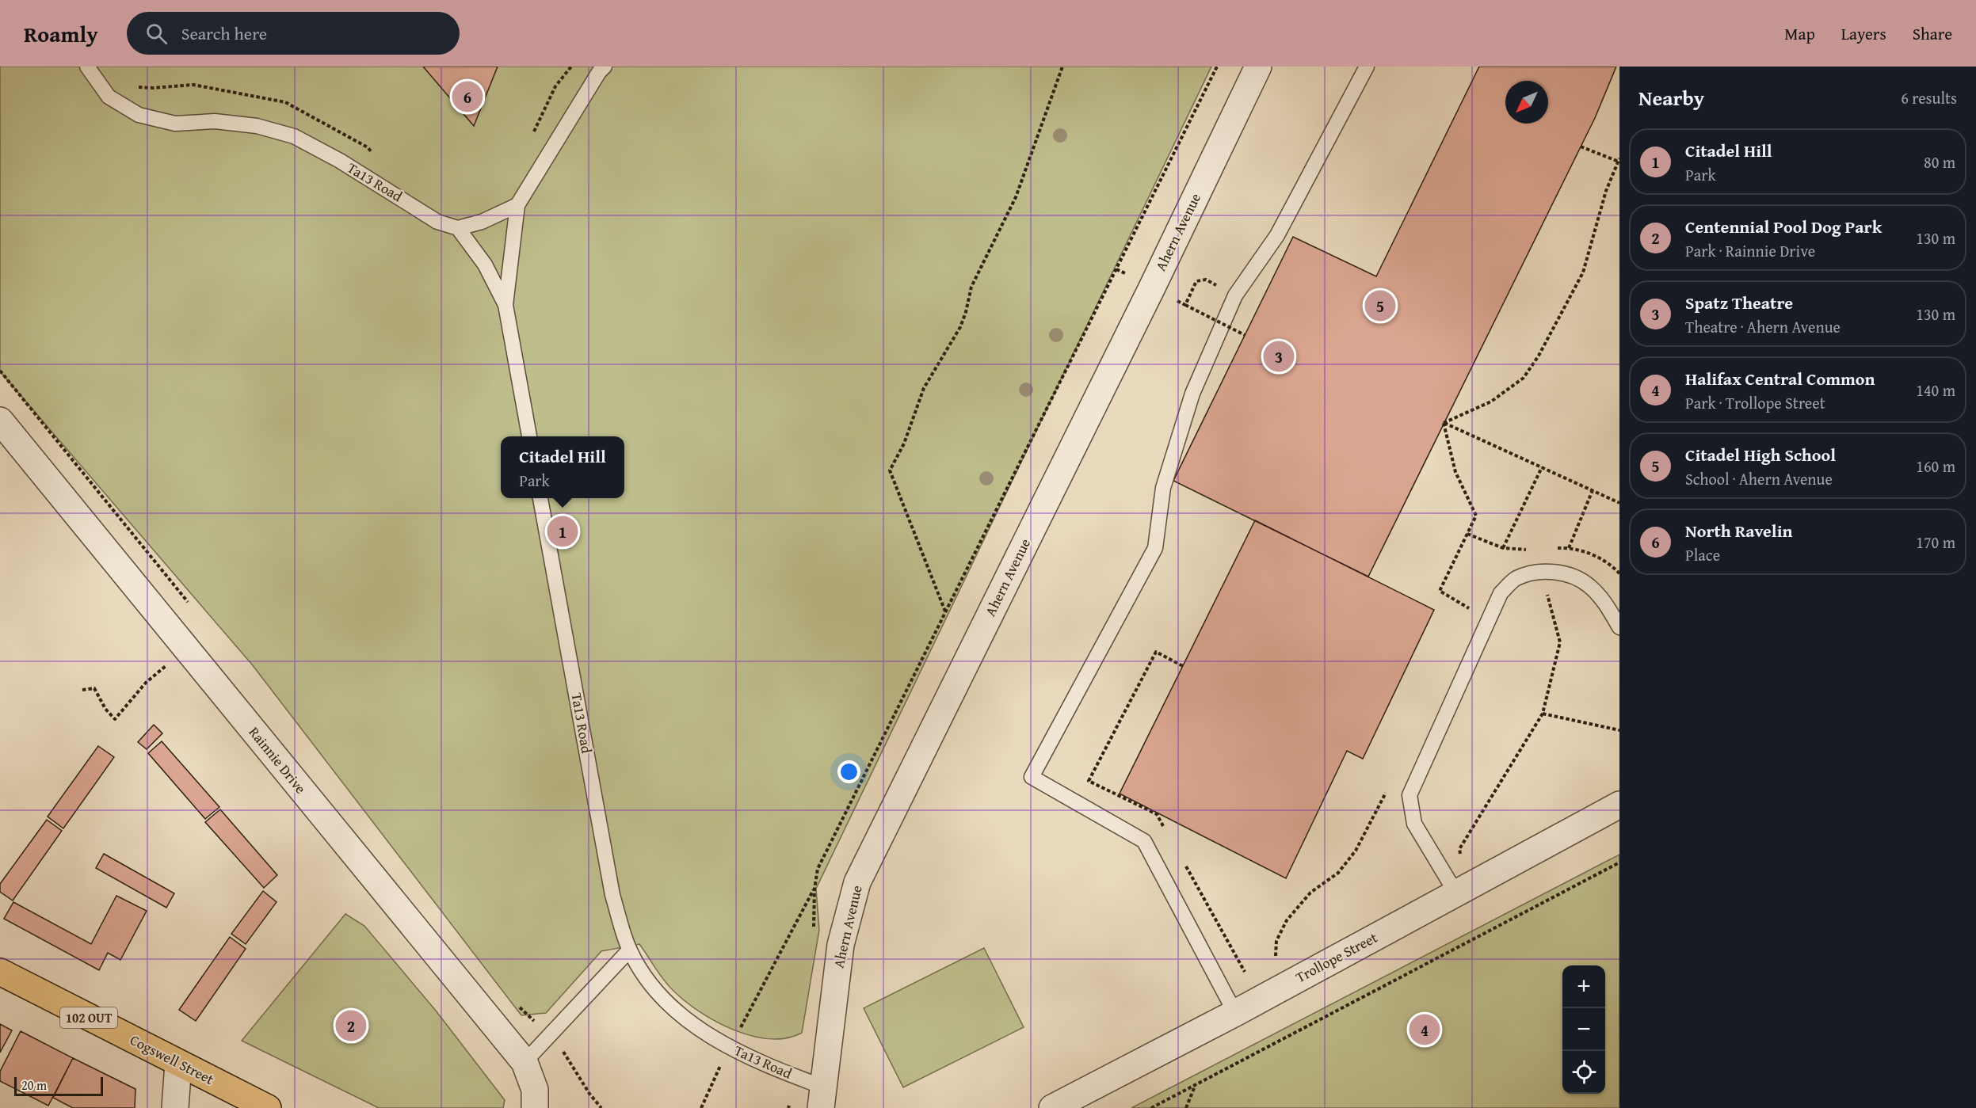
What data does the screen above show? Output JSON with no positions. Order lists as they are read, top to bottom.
{
  "streets": {
    "main road": ["102 OUT", "Cogswell Street"],
    "street": ["Ahern Avenue", "Rainnie Drive", "Trollope Street"],
    "lane": ["Ta13 Road"]
  },
  "crossings": [
    ["Ta13 Road", "Ahern Avenue"]
  ],
  "scale_bar": "20 m",
  "north": "bottom left",
  "page": {
    "header": "Roamly",
    "search": "Search here",
    "nav": ["Map", "Layers", "Share"],
    "heading": ["Nearby", "6 results"],
    "pins": [
      "6",
      "5",
      "3",
      "1",
      "2",
      "4"
    ],
    "list": [
      {
        "mark": "1",
        "name": "Citadel Hill",
        "note": "Park",
        "value": "80 m"
      },
      {
        "mark": "2",
        "name": "Centennial Pool Dog Park",
        "note": "Park · Rainnie Drive",
        "value": "130 m"
      },
      {
        "mark": "3",
        "name": "Spatz Theatre",
        "note": "Theatre · Ahern Avenue",
        "value": "130 m"
      },
      {
        "mark": "4",
        "name": "Halifax Central Common",
        "note": "Park · Trollope Street",
        "value": "140 m"
      },
      {
        "mark": "5",
        "name": "Citadel High School",
        "note": "School · Ahern Avenue",
        "value": "160 m"
      },
      {
        "mark": "6",
        "name": "North Ravelin",
        "note": "Place",
        "value": "170 m"
      }
    ],
    "popup": ["Citadel Hill", "Park"],
    "map_buttons": ["+", "−"],
    "scale": "20 m"
  }
}
